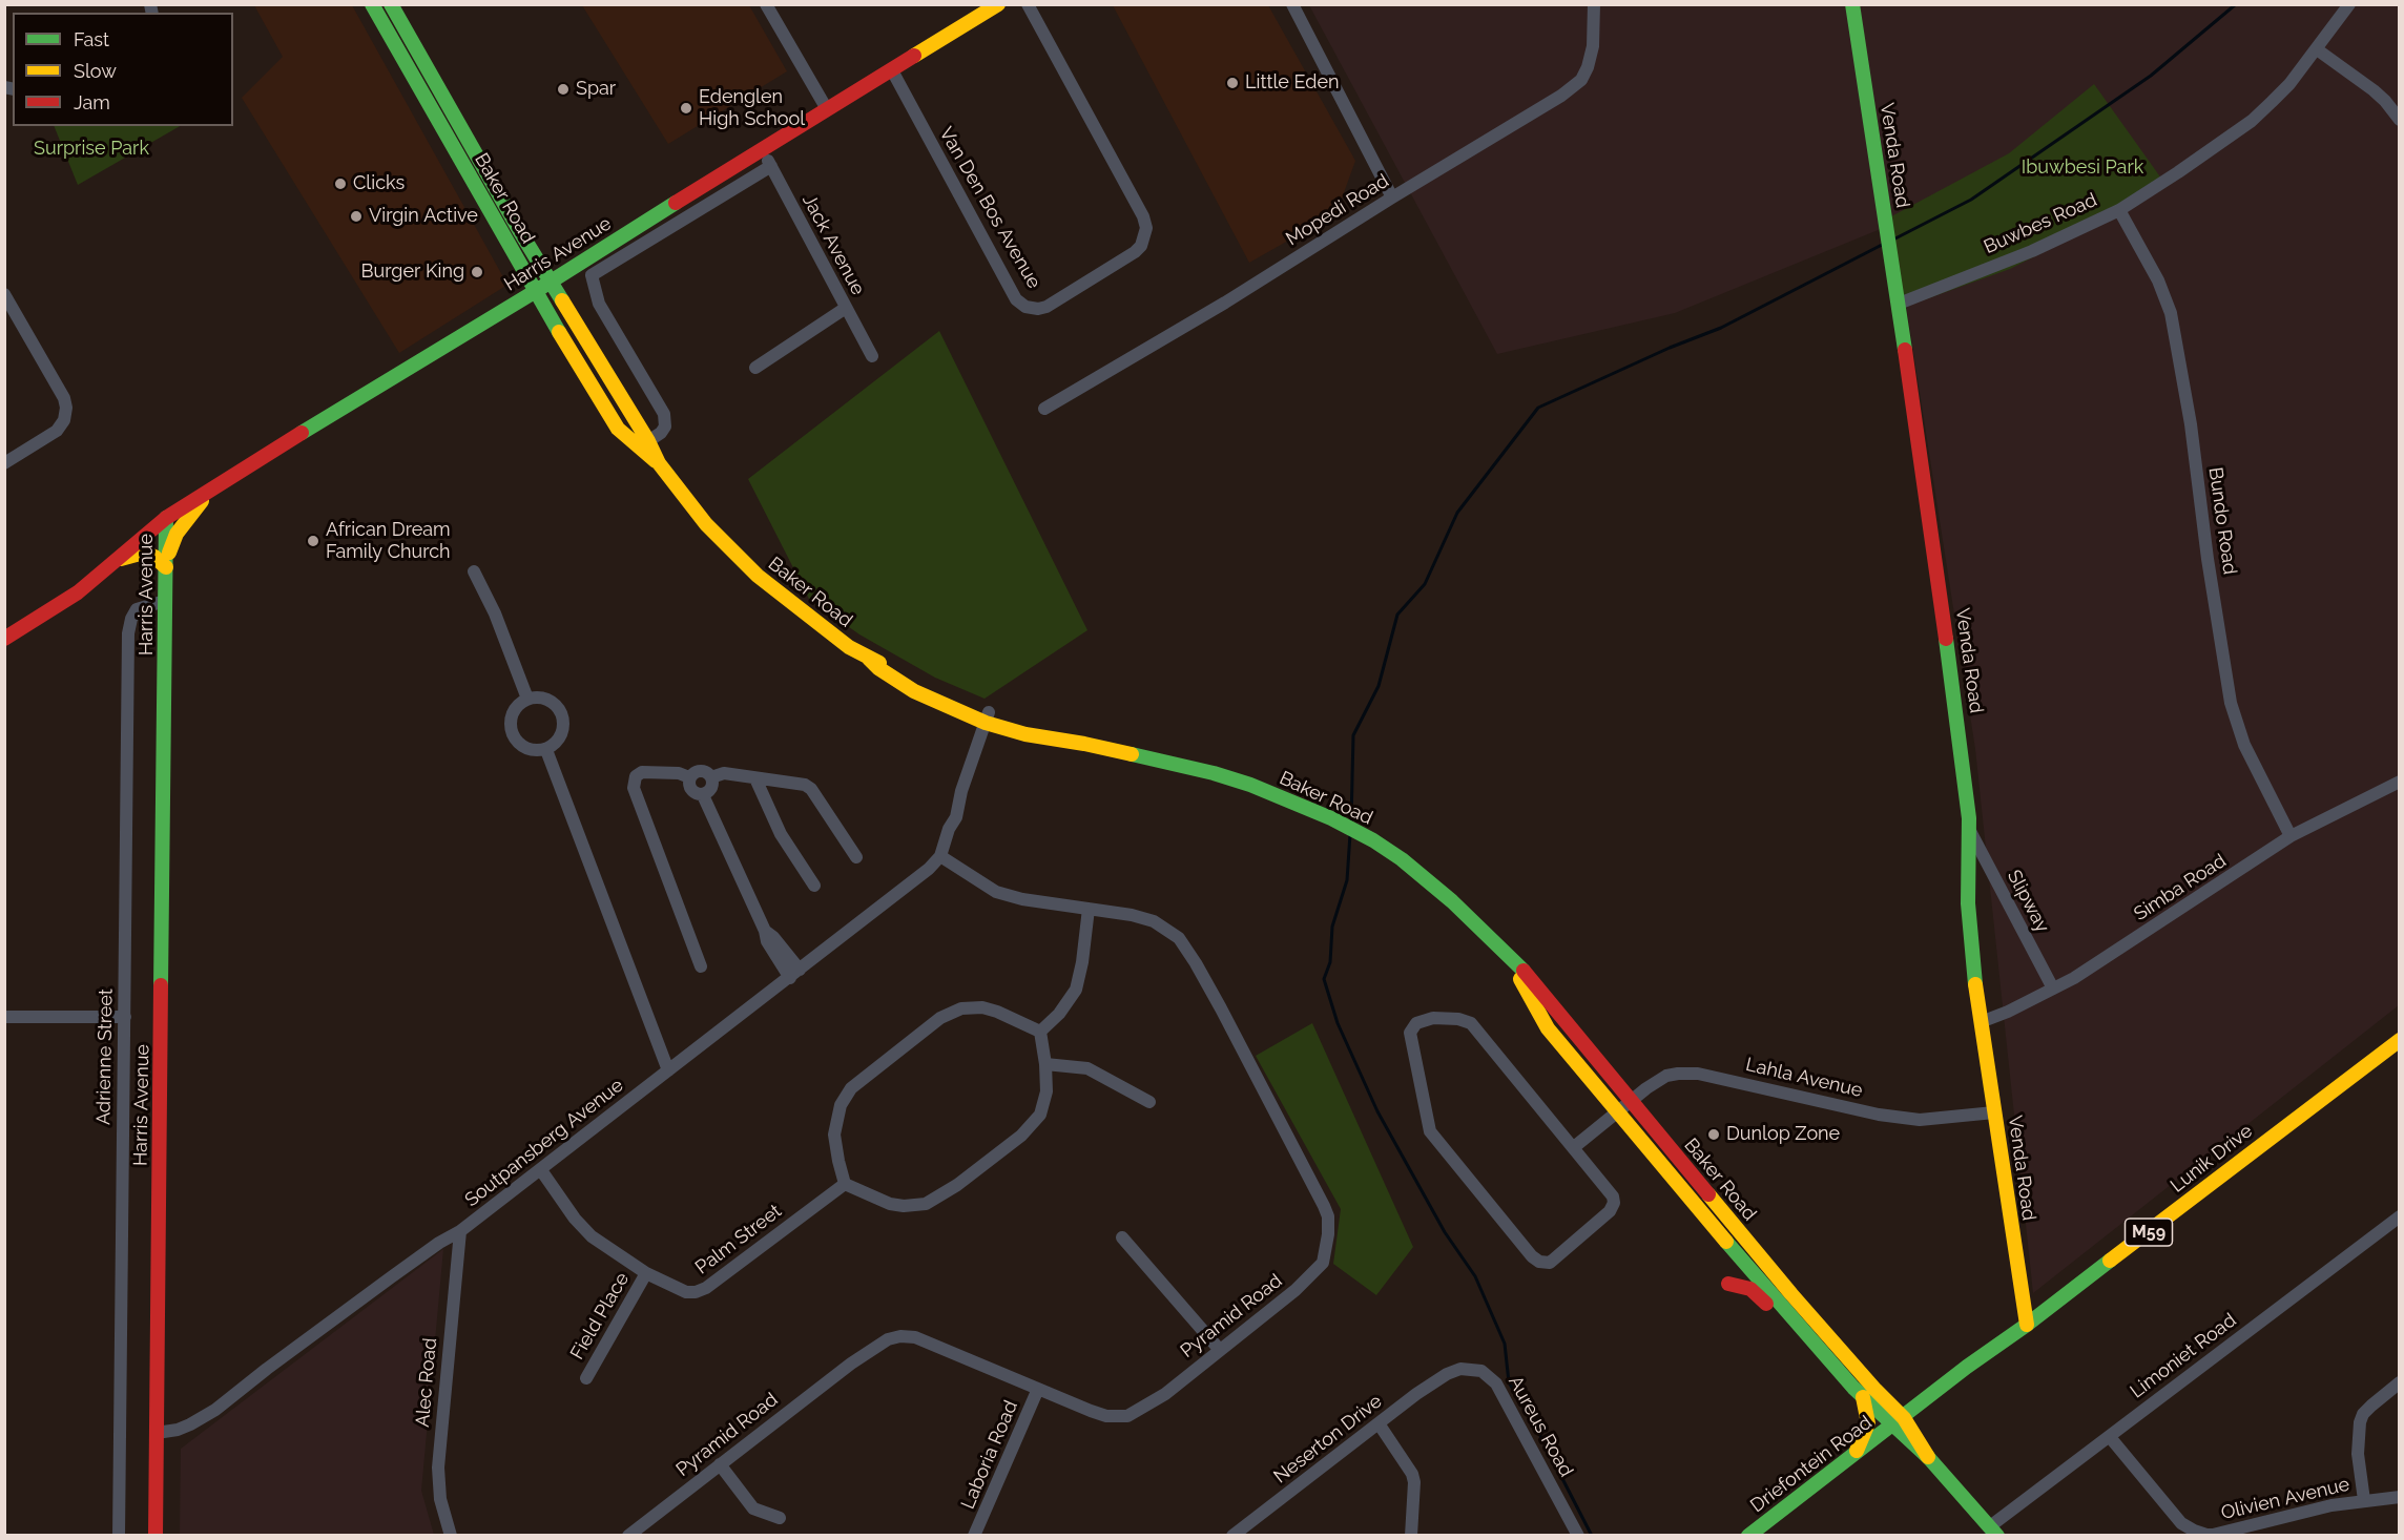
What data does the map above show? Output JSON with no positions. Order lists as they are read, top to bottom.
{
  "streets": {
    "main road": [
      "Venda Road",
      "Baker Road",
      "Harris Avenue",
      "Lunik Drive",
      "M59",
      "Driefontein Road"
    ],
    "street": [
      "Van Den Bos Avenue",
      "Mopedi Road",
      "Buwbes Road",
      "Jack Avenue",
      "Bundo Road",
      "Simba Road",
      "Slipway",
      "Adrienne Street",
      "Lahla Avenue",
      "Soutpansberg Avenue",
      "Palm Street",
      "Field Place",
      "Pyramid Road",
      "Limoniet Road",
      "Alec Road",
      "Aureus Road",
      "Neserton Drive",
      "Laboria Road",
      "Olivien Avenue"
    ]
  },
  "crossings": [
    ["Venda Road", "Buwbes Road"],
    ["Venda Road", "Simba Road"],
    ["Venda Road", "Slipway"],
    ["Venda Road", "Lahla Avenue"],
    ["Venda Road", "Lunik Drive"],
    ["Baker Road", "Harris Avenue"],
    ["Baker Road", "Lahla Avenue"],
    ["Baker Road", "Lunik Drive"],
    ["Baker Road", "Driefontein Road"],
    ["Van Den Bos Avenue", "Harris Avenue"],
    ["Buwbes Road", "Bundo Road"],
    ["Jack Avenue", "Harris Avenue"],
    ["Harris Avenue", "Adrienne Street"],
    ["Harris Avenue", "Soutpansberg Avenue"],
    ["Bundo Road", "Simba Road"],
    ["Simba Road", "Slipway"],
    ["Soutpansberg Avenue", "Palm Street"],
    ["Soutpansberg Avenue", "Pyramid Road"],
    ["Soutpansberg Avenue", "Alec Road"],
    ["Lunik Drive", "Driefontein Road"],
    ["Palm Street", "Field Place"],
    ["Pyramid Road", "Laboria Road"],
    ["Limoniet Road", "Olivien Avenue"],
    ["Aureus Road", "Neserton Drive"]
  ],
  "parks": ["Surprise Park", "Ibuwbesi Park"],
  "places": [
    "Little Eden",
    "Spar",
    "Edenglen High School",
    "Clicks",
    "Virgin Active",
    "Burger King",
    "African Dream Family Church",
    "Dunlop Zone"
  ],
  "legend": ["Fast", "Slow", "Jam"]
}
